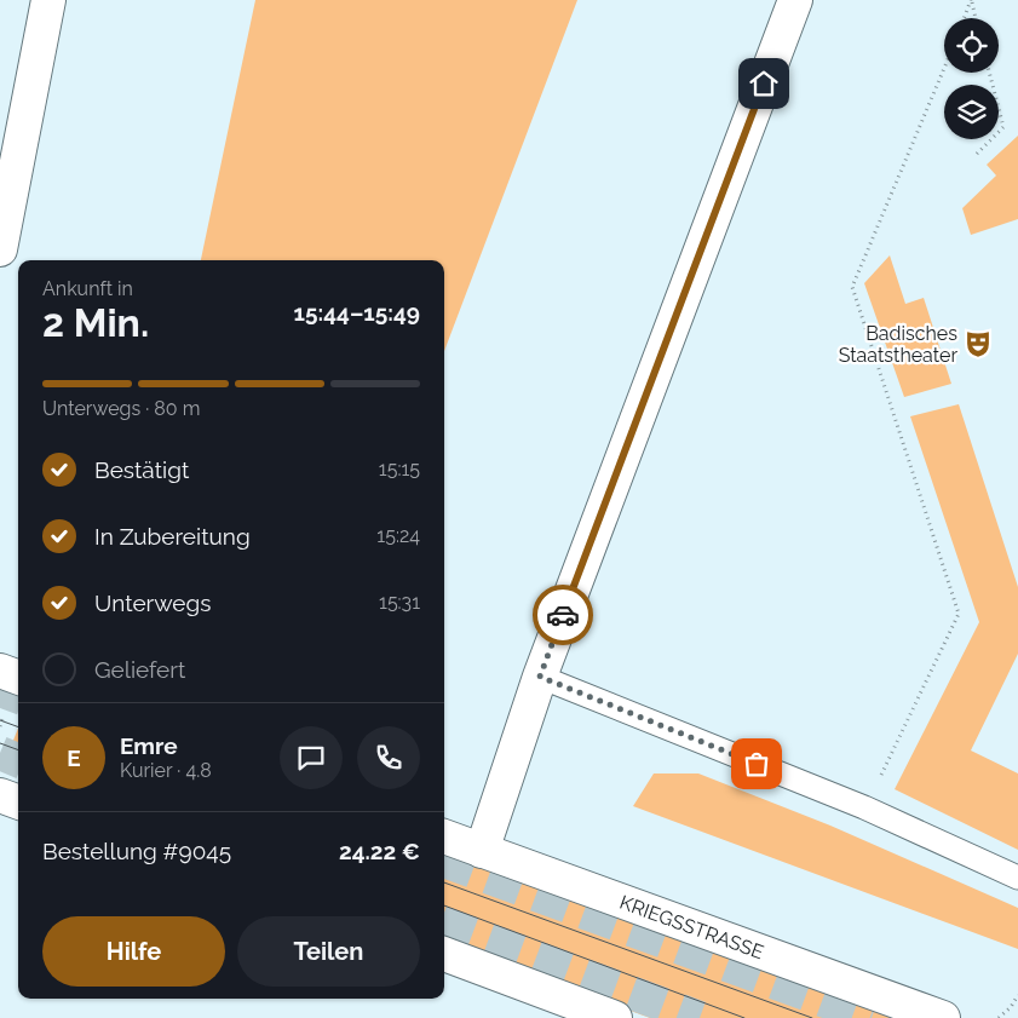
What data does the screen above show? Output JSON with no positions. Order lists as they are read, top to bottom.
{
  "streets": {
    "street": ["KRIEGSSTRASSE"]
  },
  "places": {
    "theatre": ["Badisches Staatstheater"]
  },
  "page": {
    "heading": ["2 Min.", "Ankunft in", "15:44–15:49"],
    "panel": [
      "Emre",
      "Kurier · 4.8",
      "Bestellung #9045",
      "24.22 €"
    ],
    "bar": "Unterwegs · 80 m",
    "list": [
      ["Bestätigt", "15:15"],
      ["In Zubereitung", "15:24"],
      ["Unterwegs", "15:31"],
      "Geliefert"
    ],
    "round": "E",
    "buttons": ["Hilfe", "Teilen"]
  }
}
